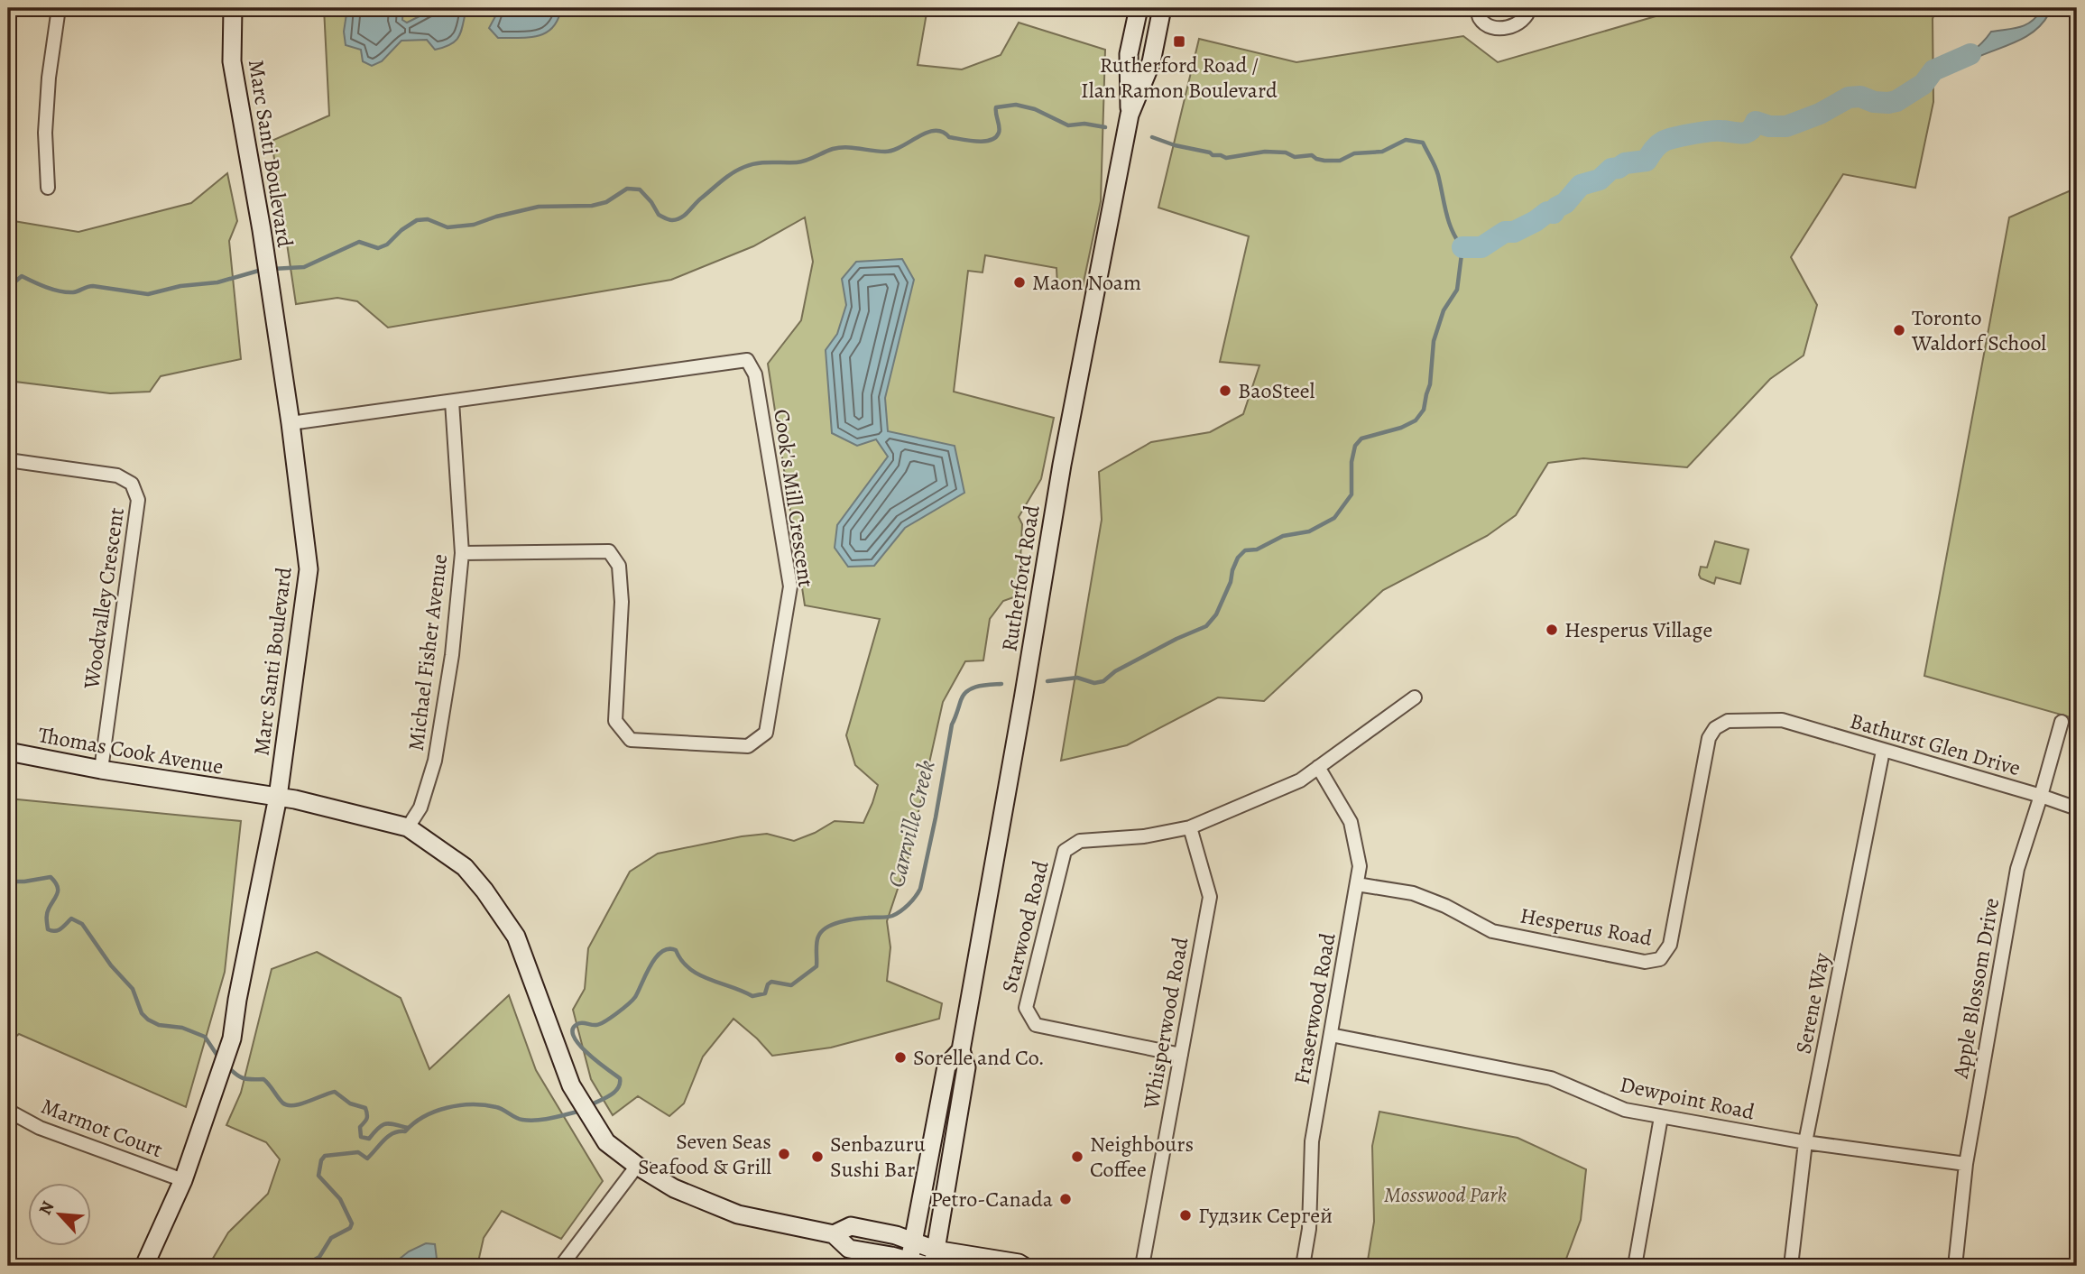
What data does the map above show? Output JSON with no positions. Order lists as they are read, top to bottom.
{
  "streets": {
    "street": [
      "Marc Santi Boulevard",
      "Cook's Mill Crescent",
      "Rutherford Road",
      "Woodvalley Crescent",
      "Michael Fisher Avenue",
      "Bathurst Glen Drive",
      "Thomas Cook Avenue",
      "Starwood Road",
      "Hesperus Road",
      "Apple Blossom Drive",
      "Serene Way",
      "Fraserwood Road",
      "Whisperwood Road",
      "Dewpoint Road",
      "Marmot Court"
    ]
  },
  "crossings": [
    ["Marc Santi Boulevard", "Cook's Mill Crescent"],
    ["Marc Santi Boulevard", "Thomas Cook Avenue"],
    ["Marc Santi Boulevard", "Marmot Court"],
    ["Cook's Mill Crescent", "Michael Fisher Avenue"],
    ["Rutherford Road", "Thomas Cook Avenue"],
    ["Woodvalley Crescent", "Thomas Cook Avenue"],
    ["Michael Fisher Avenue", "Thomas Cook Avenue"],
    ["Bathurst Glen Drive", "Hesperus Road"],
    ["Bathurst Glen Drive", "Apple Blossom Drive"],
    ["Bathurst Glen Drive", "Serene Way"],
    ["Starwood Road", "Fraserwood Road"],
    ["Starwood Road", "Whisperwood Road"],
    ["Hesperus Road", "Fraserwood Road"],
    ["Apple Blossom Drive", "Dewpoint Road"],
    ["Serene Way", "Dewpoint Road"],
    ["Fraserwood Road", "Dewpoint Road"]
  ],
  "water": ["Carrville Creek"],
  "parks": ["Mosswood Park"],
  "places": {
    "transit": ["Rutherford Road / Ilan Ramon Boulevard"],
    "other": [
      "Maon Noam",
      "Toronto Waldorf School",
      "BaoSteel",
      "Hesperus Village",
      "Sorelle and Co.",
      "Seven Seas Seafood & Grill",
      "Senbazuru Sushi Bar",
      "Neighbours Coffee",
      "Petro-Canada",
      "Гудзик Сергей"
    ]
  },
  "north": "top left"
}
